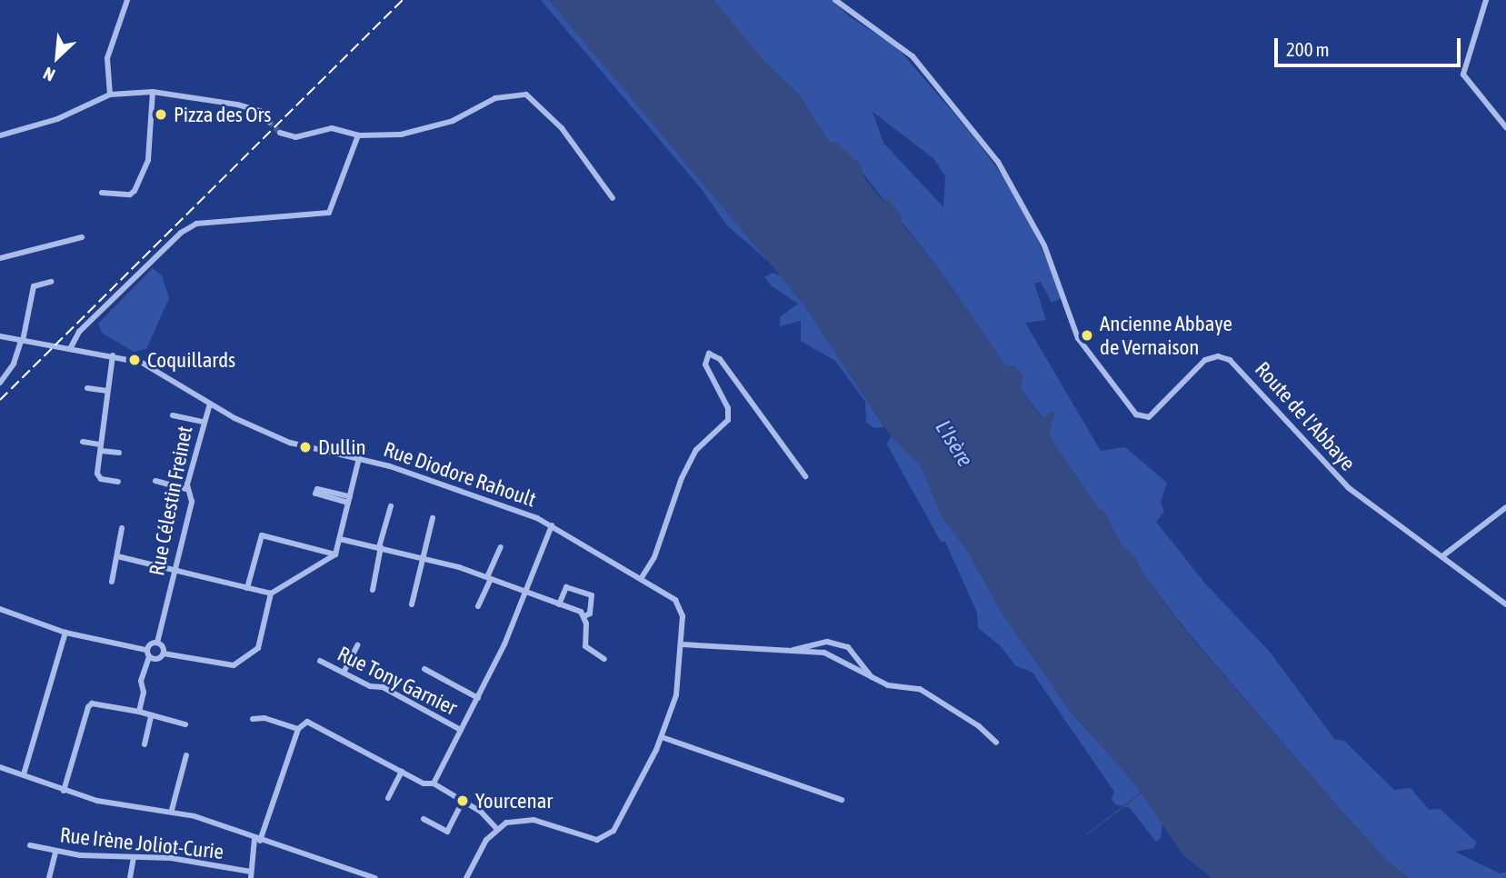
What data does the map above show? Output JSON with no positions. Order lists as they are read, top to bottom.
{
  "streets": {
    "street": [
      "Route de l'Abbaye",
      "Rue Diodore Rahoult",
      "Rue Célestin Freinet",
      "Rue Tony Garnier",
      "Rue Irène Joliot-Curie"
    ]
  },
  "crossings": [
    ["Rue Diodore Rahoult", "Rue Célestin Freinet"]
  ],
  "water": ["L'Isère"],
  "places": [
    "Pizza des Ors",
    "Ancienne Abbaye de Vernaison",
    "Coquillards",
    "Dullin",
    "Yourcenar"
  ],
  "scale_bar": "200 m",
  "north": "bottom left"
}
